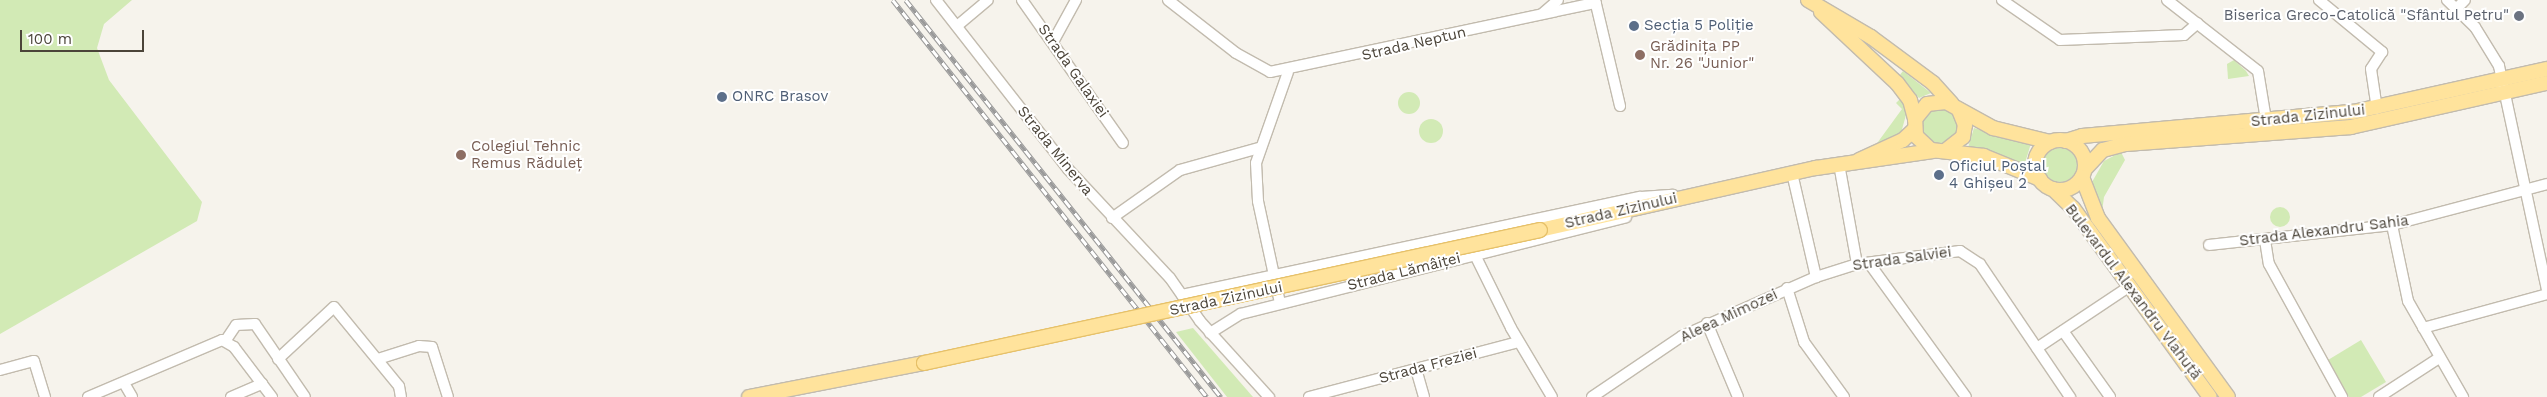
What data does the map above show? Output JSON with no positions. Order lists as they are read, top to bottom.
{
  "streets": {
    "main road": ["Strada Zizinului", "Bulevardul Alexandru Vlahuță"],
    "street": [
      "Strada Neptun",
      "Strada Galaxiei",
      "Strada Minerva",
      "Strada Alexandru Sahia",
      "Strada Salviei",
      "Strada Lămâiței",
      "Aleea Mimozei",
      "Strada Freziei"
    ]
  },
  "crossings": [
    ["Strada Zizinului", "Strada Minerva"],
    ["Strada Zizinului", "Strada Lămâiței"],
    ["Strada Zizinului", "Bulevardul Alexandru Vlahuță"],
    ["Strada Minerva", "Strada Lămâiței"],
    ["Strada Salviei", "Aleea Mimozei"],
    ["Strada Lămâiței", "Strada Freziei"]
  ],
  "places": [
    "Biserica Greco-Catolică \"Sfântul Petru\"",
    "Secția 5 Poliție",
    "Grădinița PP Nr. 26 \"Junior\"",
    "ONRC Brasov",
    "Colegiul Tehnic Remus Răduleț",
    "Oficiul Poștal 4 Ghișeu 2"
  ],
  "scale_bar": "100 m"
}
